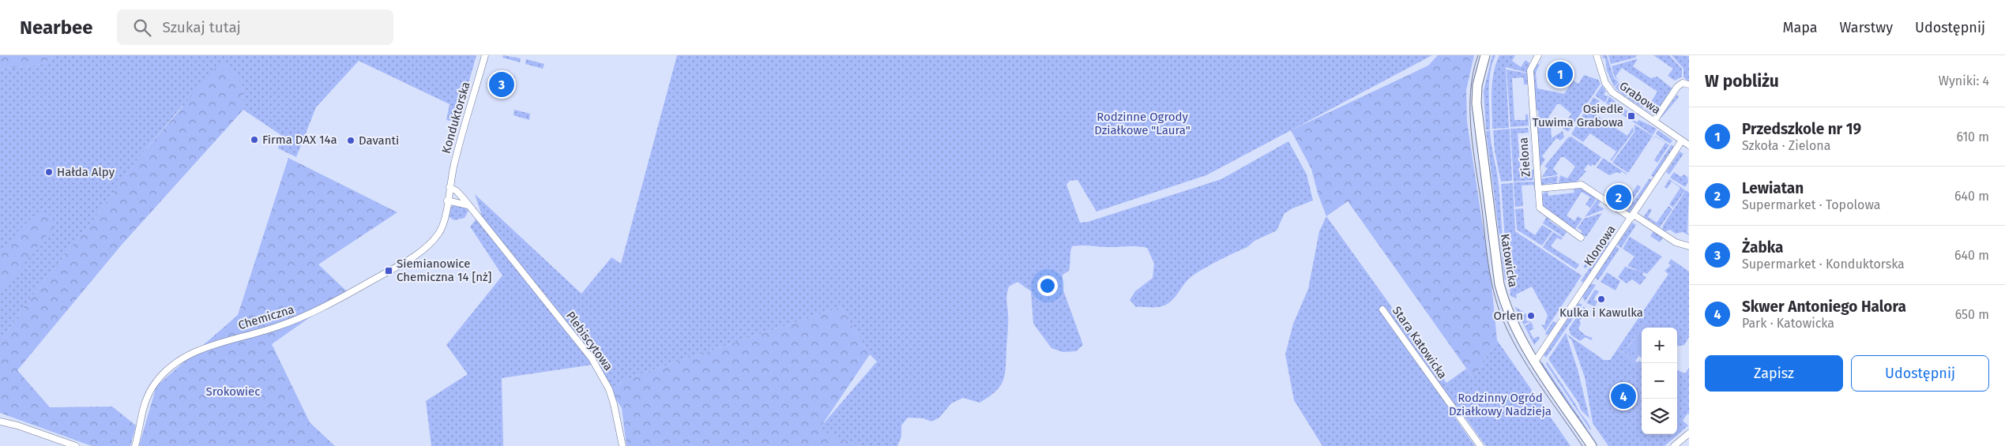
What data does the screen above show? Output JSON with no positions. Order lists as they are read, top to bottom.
{
  "streets": {
    "main road": ["Katowicka"],
    "street": [
      "Grabowa",
      "Konduktorska",
      "Zielona",
      "Klonowa",
      "Chemiczna",
      "Plebiscytowa",
      "Stara Katowicka"
    ]
  },
  "crossings": [
    ["Grabowa", "Klonowa"],
    ["Konduktorska", "Chemiczna"],
    ["Klonowa", "Katowicka"]
  ],
  "parks": ["Rodzinne Ogrody Działkowe \"Laura\"", "Srokowiec", "Rodzinny Ogród Działkowy Nadzieja"],
  "places": {
    "transit": ["Osiedle Tuwima Grabowa", "Siemianowice Chemiczna 14 [nż]"],
    "other": [
      "Firma DAX 14a",
      "Davanti",
      "Hałda Alpy",
      "Kulka i Kawulka",
      "Orlen"
    ]
  },
  "page": {
    "header": "Nearbee",
    "search": "Szukaj tutaj",
    "nav": ["Mapa", "Warstwy", "Udostępnij"],
    "heading": ["W pobliżu", "Wyniki: 4"],
    "pins": [
      "1",
      "3",
      "2",
      "4"
    ],
    "list": [
      {
        "mark": "1",
        "name": "Przedszkole nr 19",
        "note": "Szkoła · Zielona",
        "value": "610 m"
      },
      {
        "mark": "2",
        "name": "Lewiatan",
        "note": "Supermarket · Topolowa",
        "value": "640 m"
      },
      {
        "mark": "3",
        "name": "Żabka",
        "note": "Supermarket · Konduktorska",
        "value": "640 m"
      },
      {
        "mark": "4",
        "name": "Skwer Antoniego Halora",
        "note": "Park · Katowicka",
        "value": "650 m"
      }
    ],
    "map_buttons": ["+", "−"],
    "buttons": ["Zapisz", "Udostępnij"]
  }
}
